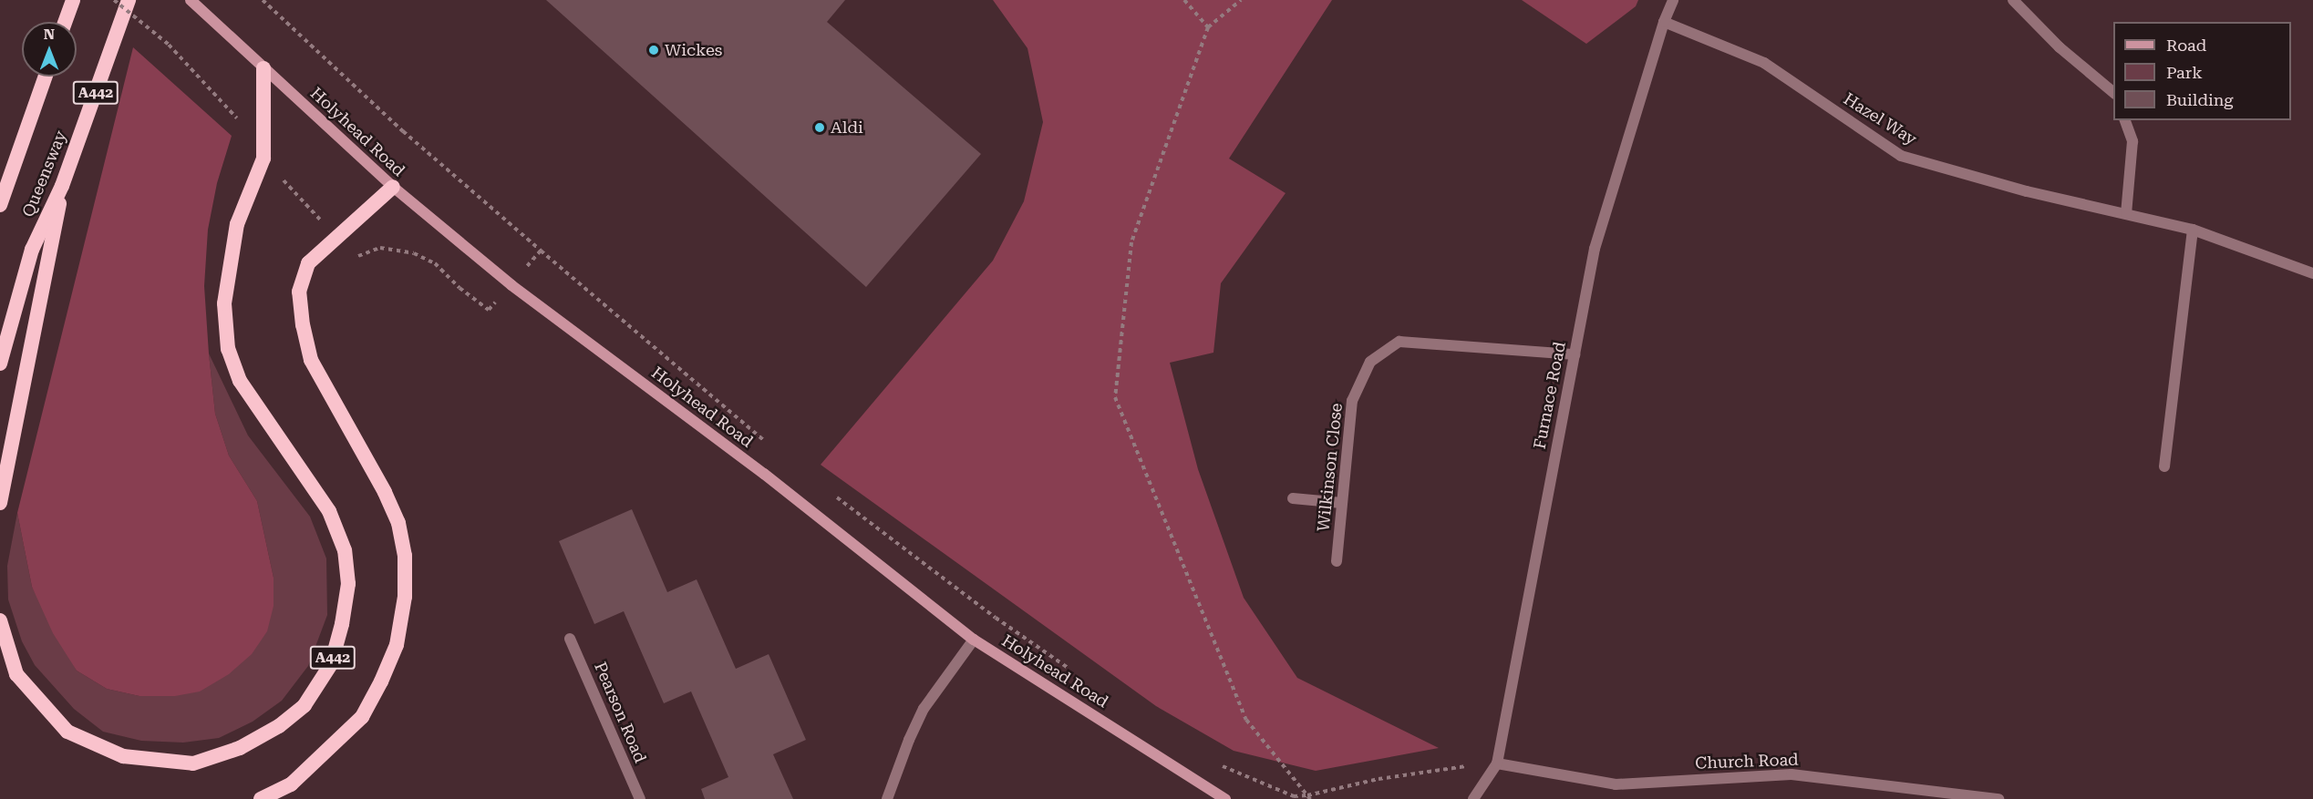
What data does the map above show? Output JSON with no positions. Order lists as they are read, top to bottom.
{
  "streets": {
    "highway": ["A442", "Queensway"],
    "main road": ["Holyhead Road"],
    "street": [
      "Hazel Way",
      "Furnace Road",
      "Wilkinson Close",
      "Pearson Road",
      "Church Road"
    ]
  },
  "crossings": [
    ["A442", "Holyhead Road"],
    ["A442", "Queensway"],
    ["Hazel Way", "Furnace Road"],
    ["Furnace Road", "Wilkinson Close"],
    ["Furnace Road", "Church Road"]
  ],
  "places": ["Wickes", "Aldi"],
  "legend": ["Road", "Park", "Building"],
  "north": "top"
}
